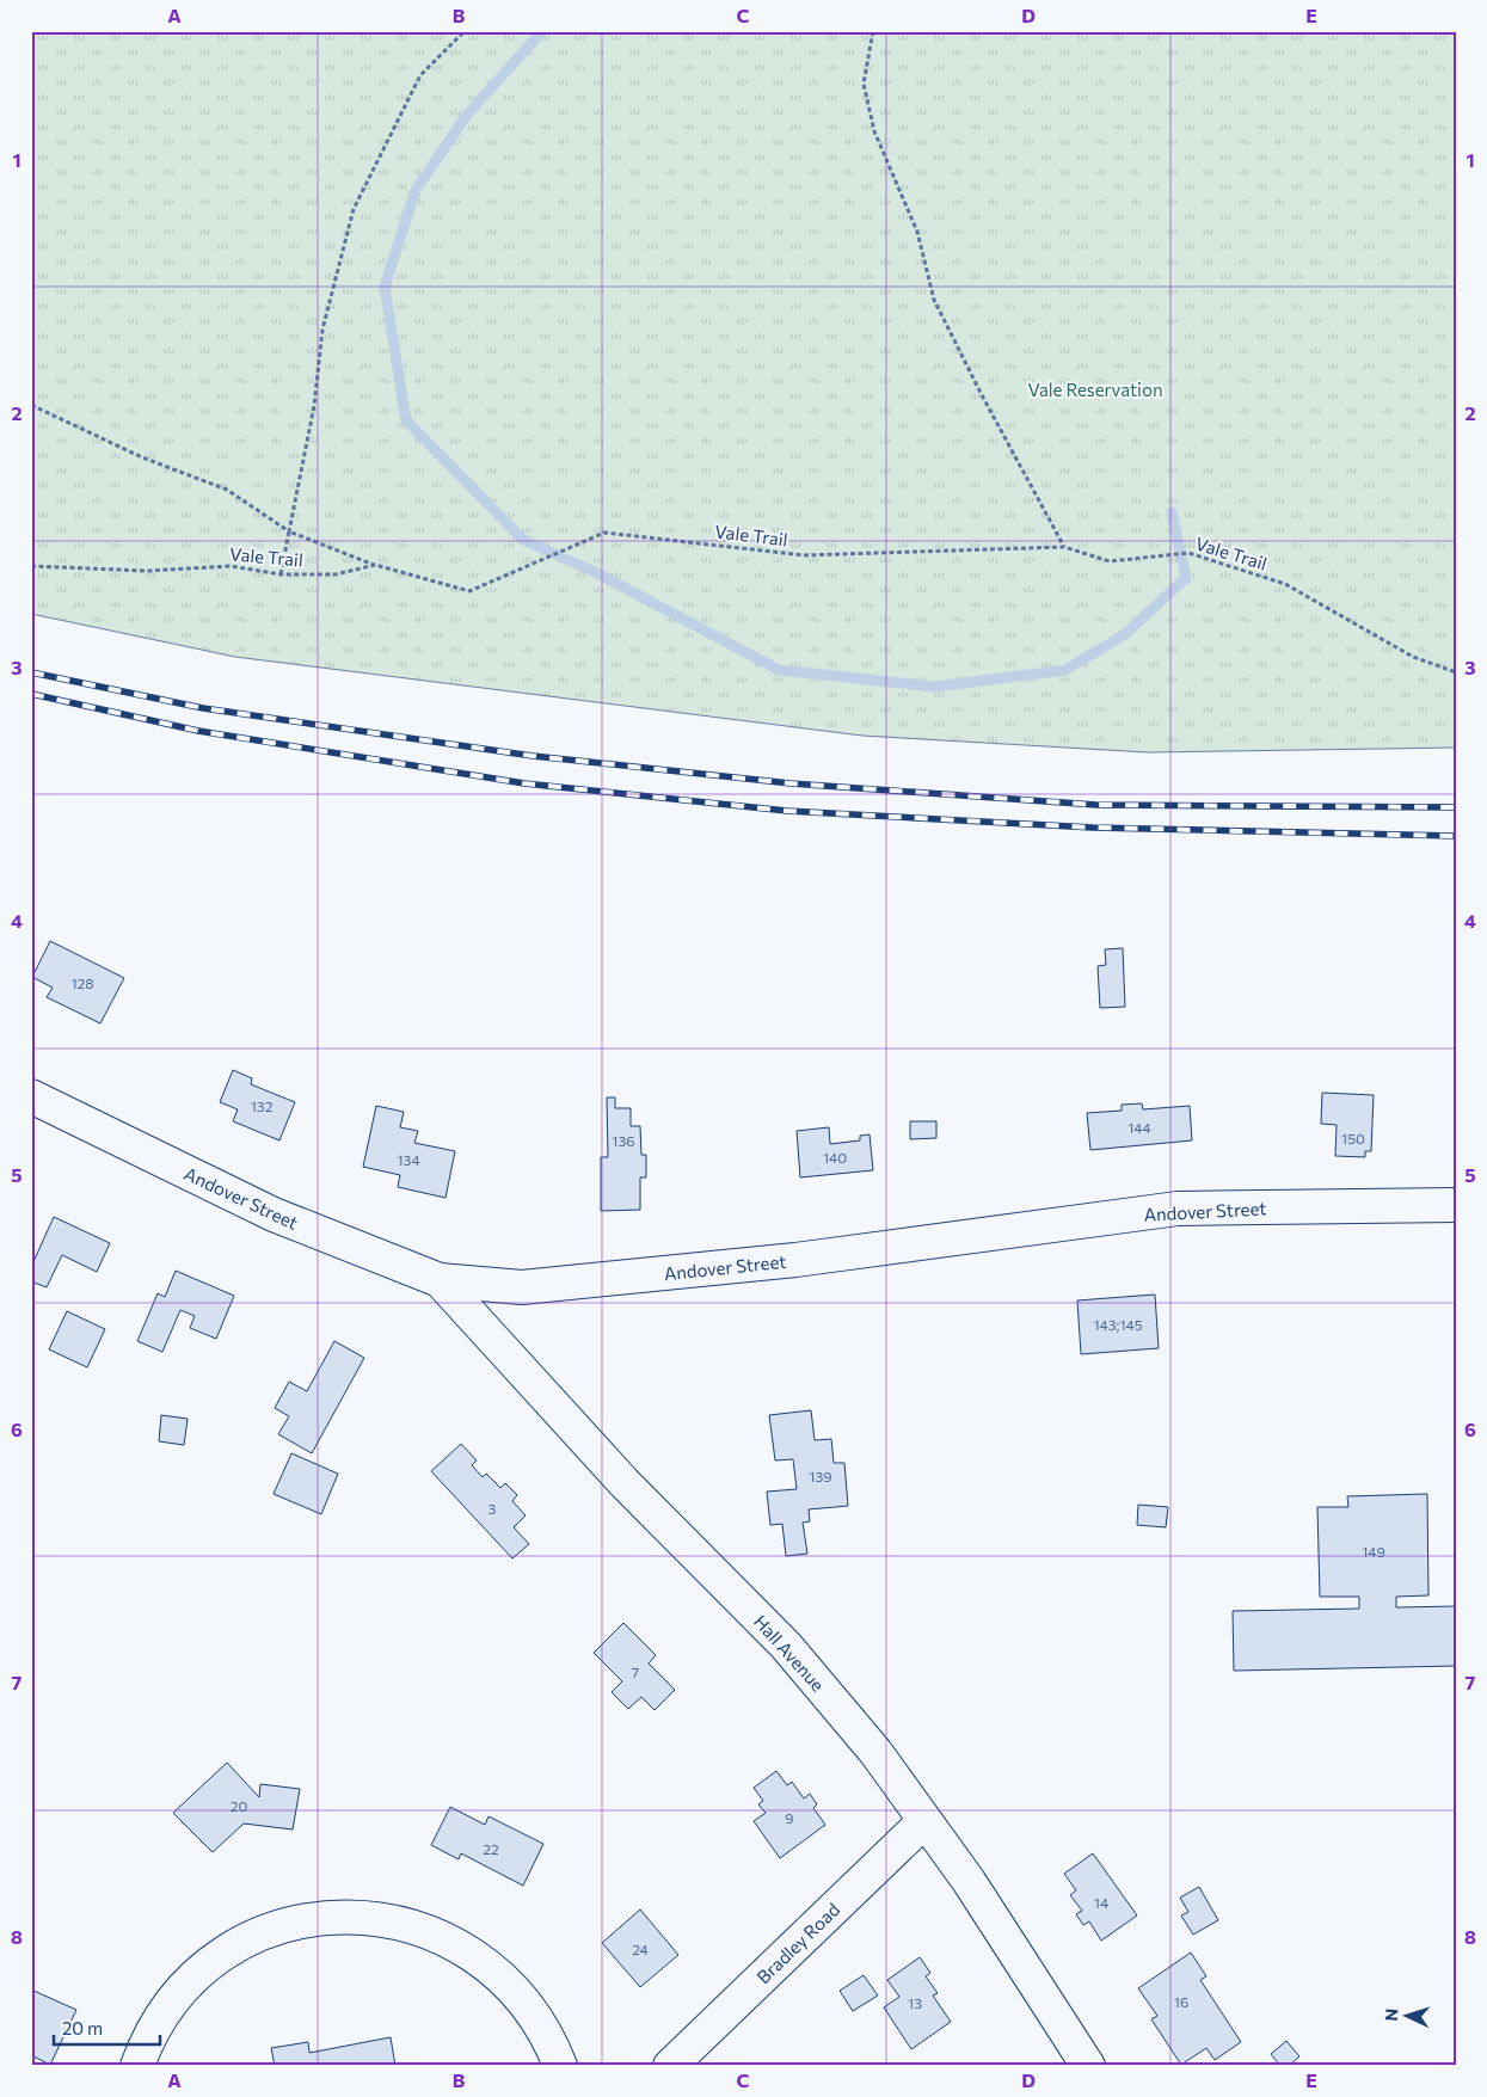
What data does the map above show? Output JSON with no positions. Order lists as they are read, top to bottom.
{
  "streets": {
    "street": ["Andover Street", "Hall Avenue", "Bradley Road"],
    "path": ["Vale Trail"]
  },
  "crossings": [
    ["Andover Street", "Hall Avenue"],
    ["Hall Avenue", "Bradley Road"]
  ],
  "parks": ["Vale Reservation"],
  "house_numbers": [
    "128",
    "132",
    "144",
    "150",
    "136",
    "140",
    "134",
    "143;145",
    "139",
    "3",
    "149",
    "7",
    "20",
    "9",
    "22",
    "14",
    "24",
    "16",
    "13"
  ],
  "scale_bar": "20 m",
  "north": "left",
  "grid": {
    "columns": [
      "A",
      "B",
      "C",
      "D",
      "E"
    ],
    "rows": [
      "1",
      "2",
      "3",
      "4",
      "5",
      "6",
      "7",
      "8"
    ]
  }
}
